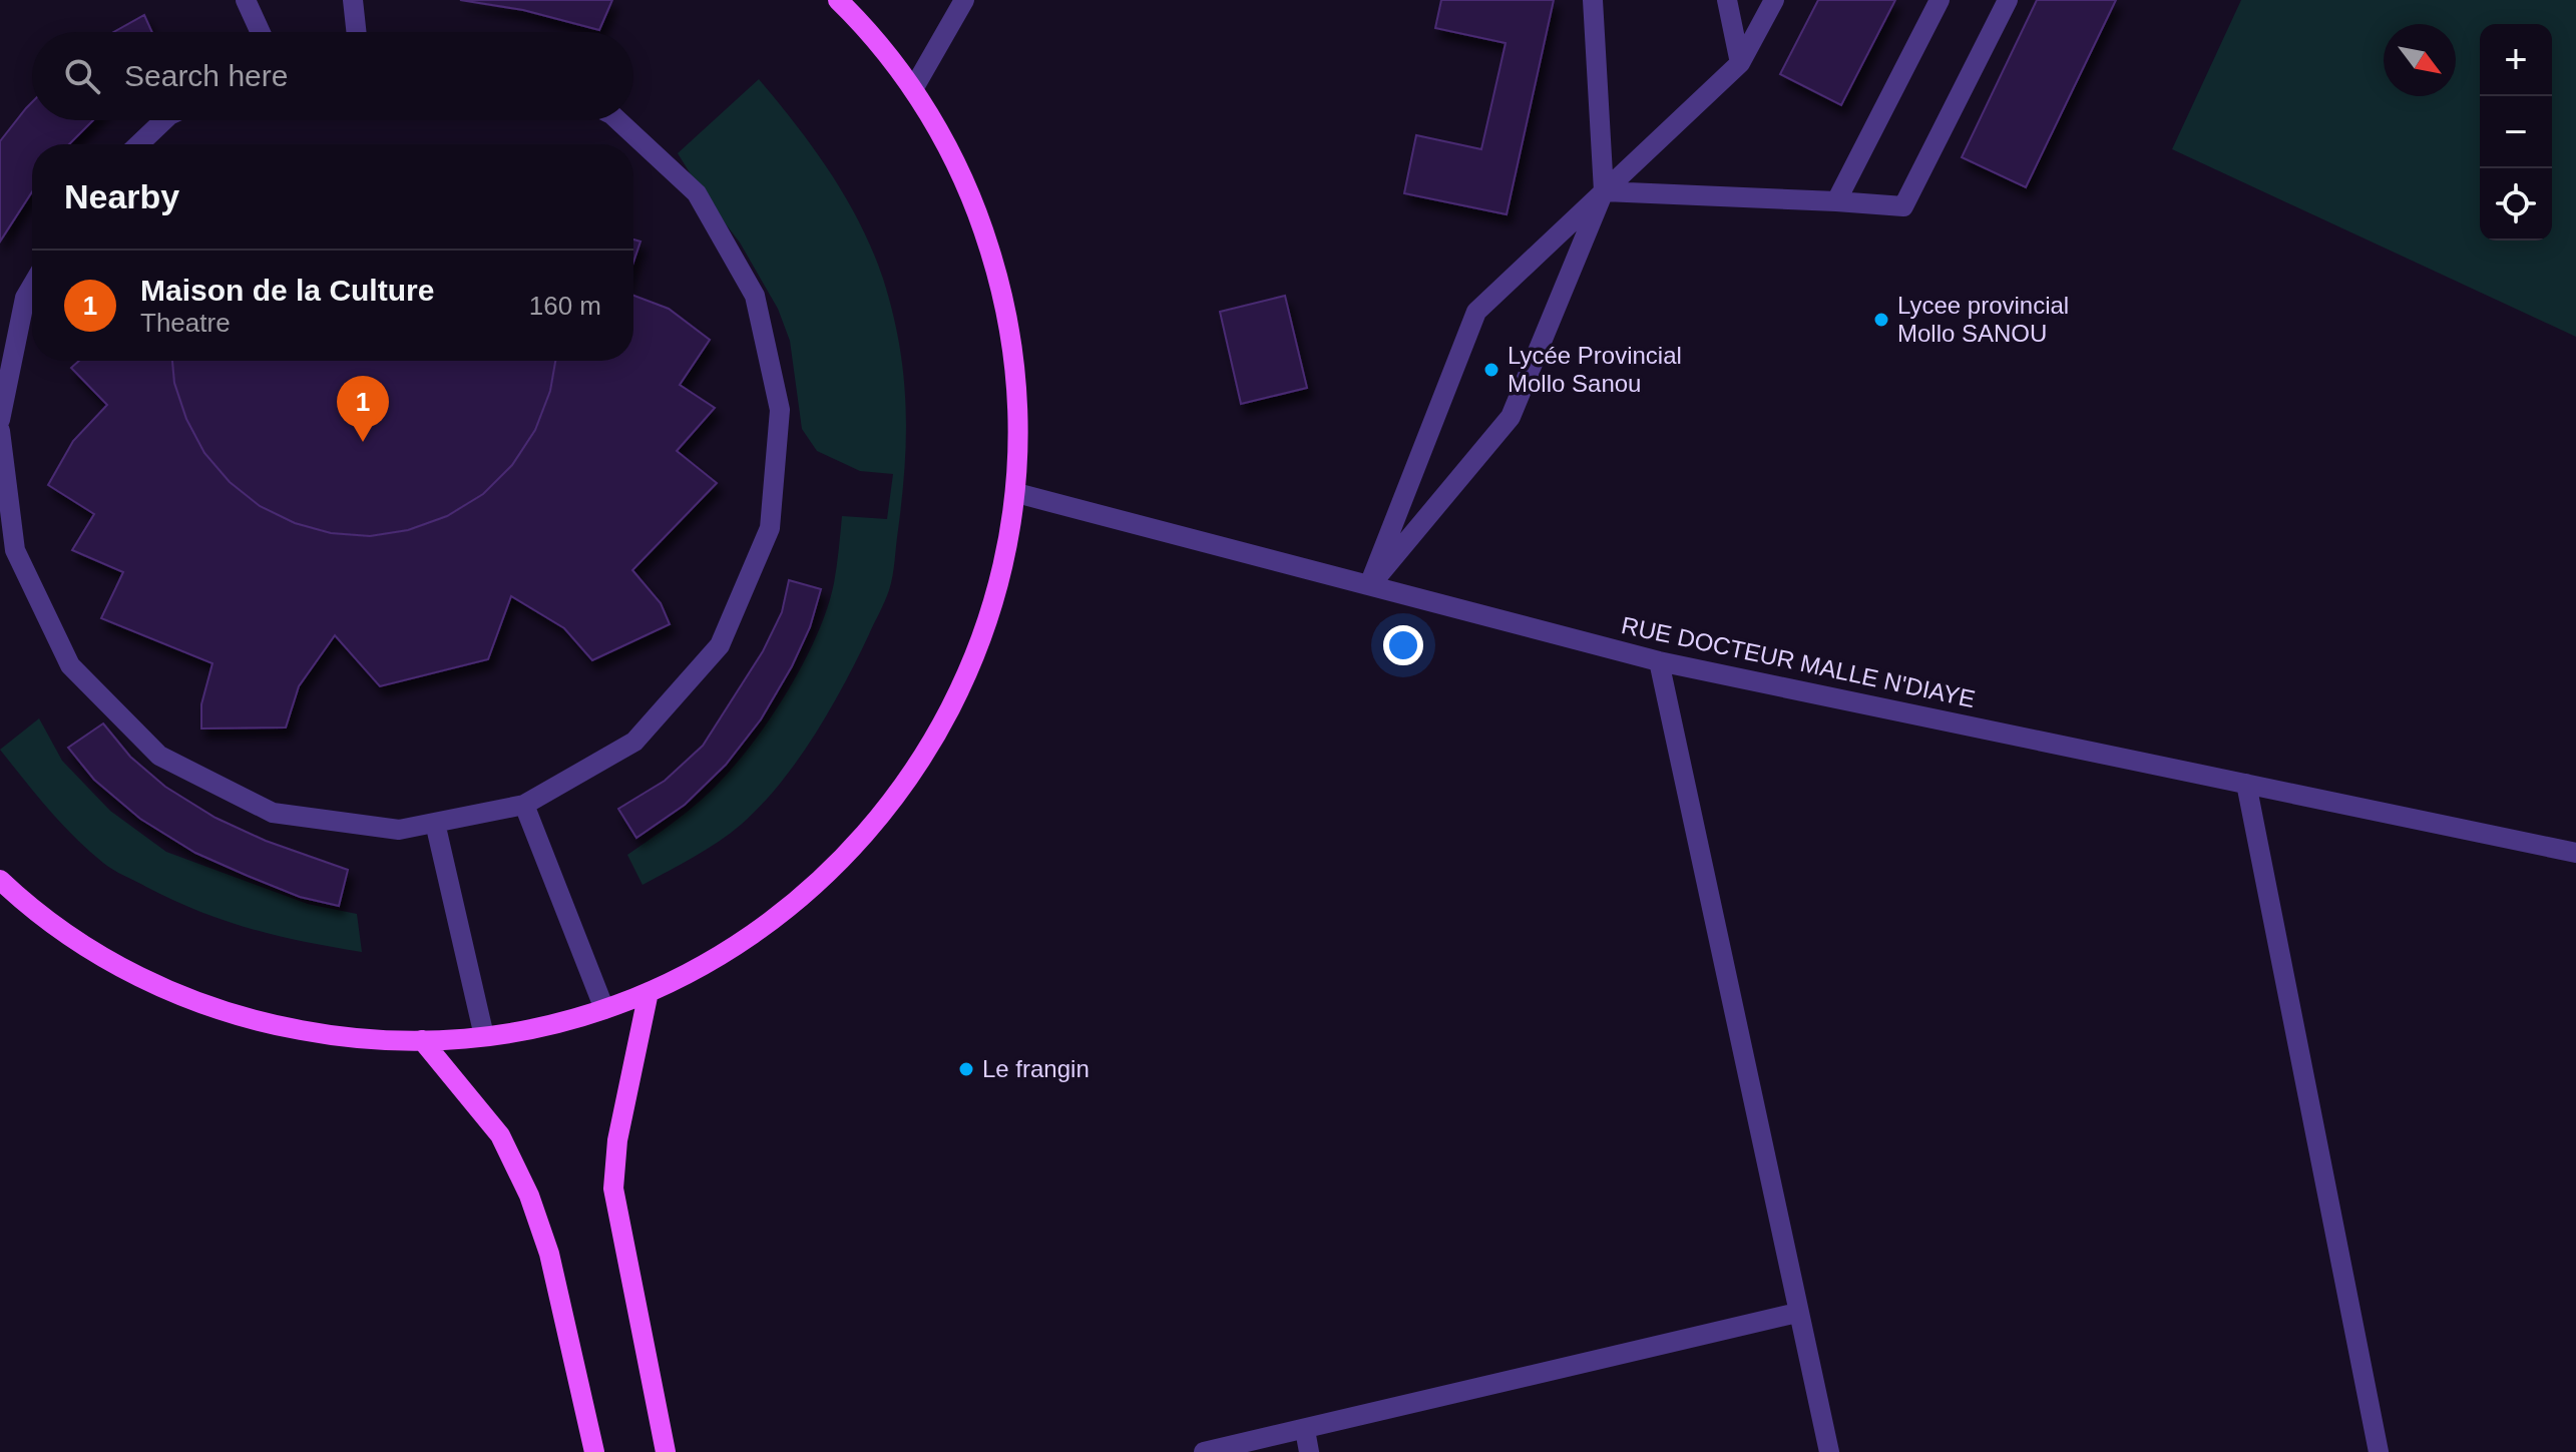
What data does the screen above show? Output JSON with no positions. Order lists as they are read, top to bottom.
{
  "streets": {
    "street": ["RUE DOCTEUR MALLE N'DIAYE"]
  },
  "places": ["Lycee provincial Mollo SANOU", "Lycée Provincial Mollo Sanou", "Le frangin"],
  "north": "bottom right",
  "page": {
    "map_buttons": ["+", "−"],
    "search": "Search here",
    "heading": "Nearby",
    "list": [
      {
        "mark": "1",
        "name": "Maison de la Culture",
        "note": "Theatre",
        "value": "160 m"
      }
    ],
    "pins": "1"
  }
}
